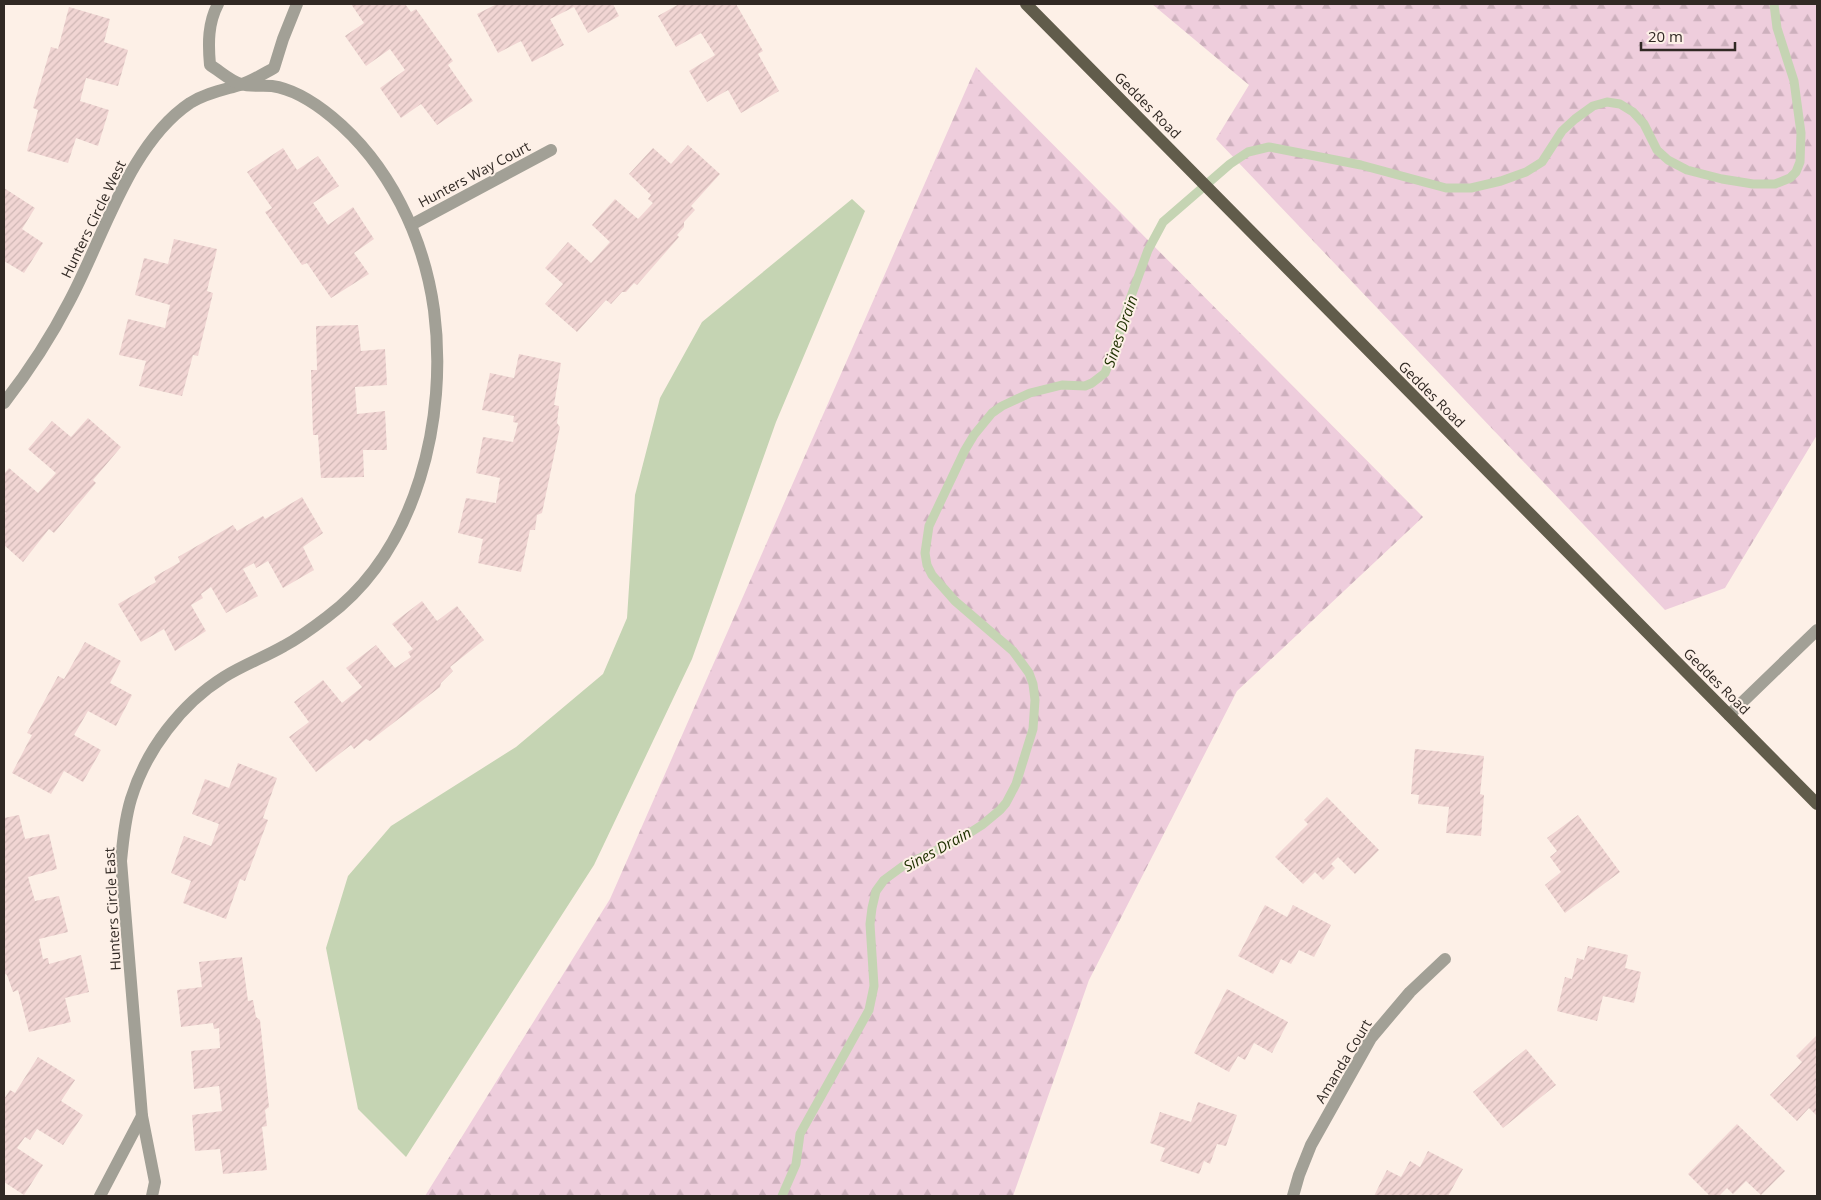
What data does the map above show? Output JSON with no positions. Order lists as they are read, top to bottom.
{
  "streets": {
    "main road": ["Geddes Road"],
    "street": [
      "Hunters Way Court",
      "Hunters Circle West",
      "Hunters Circle East",
      "Amanda Court"
    ]
  },
  "crossings": [
    ["Hunters Way Court", "Hunters Circle East"],
    ["Hunters Circle West", "Hunters Circle East"]
  ],
  "water": ["Sines Drain"],
  "scale_bar": "20 m"
}
